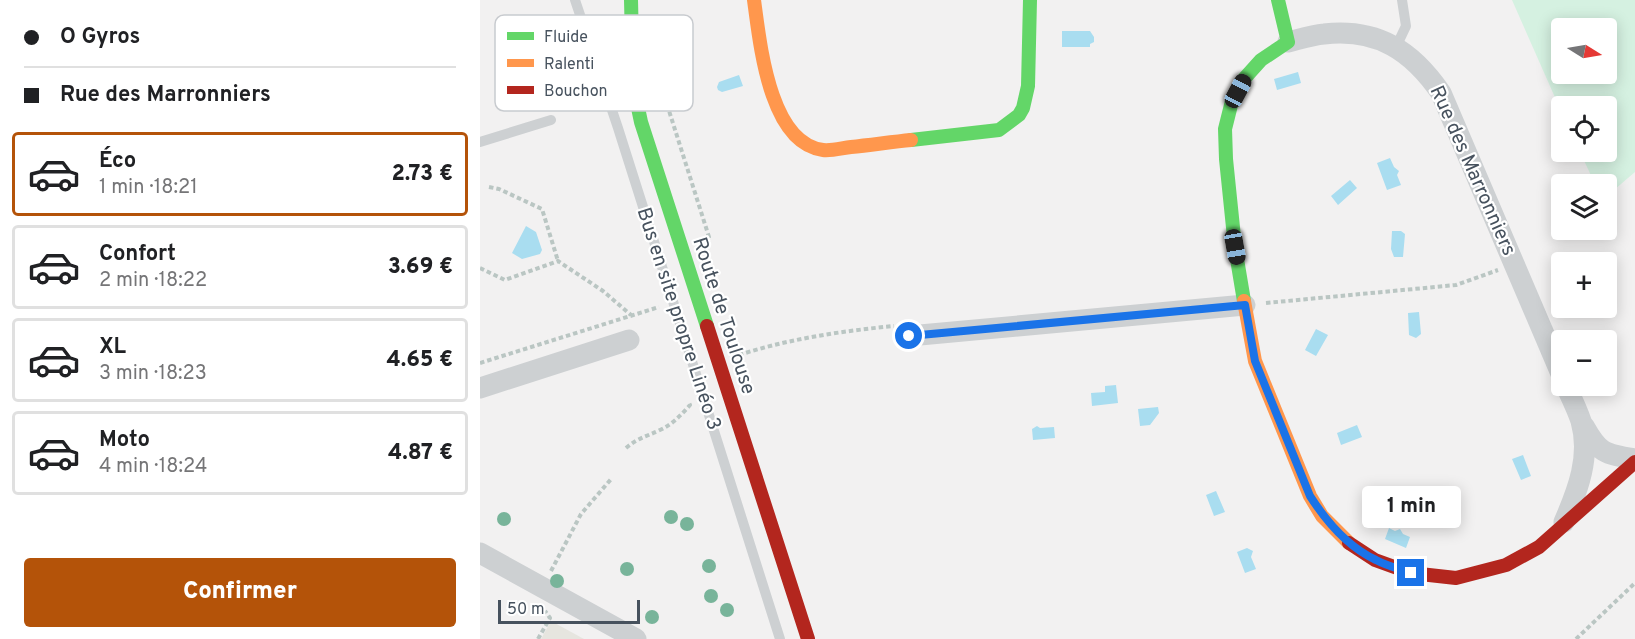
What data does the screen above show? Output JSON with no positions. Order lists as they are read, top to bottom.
{
  "streets": {
    "street": ["Rue des Marronniers", "Route de Toulouse"],
    "lane": ["Bus en site propre Linéo 3"]
  },
  "legend": ["Fluide", "Ralenti", "Bouchon"],
  "scale_bar": "50 m",
  "north": "right",
  "page": {
    "banner": ["O Gyros", "Rue des Marronniers"],
    "map_buttons": ["+", "−"],
    "list": [
      {
        "name": "Éco",
        "note": "1 min · 18:21",
        "value": "2.73 €"
      },
      {
        "name": "Confort",
        "note": "2 min · 18:22",
        "value": "3.69 €"
      },
      {
        "name": "XL",
        "note": "3 min · 18:23",
        "value": "4.65 €"
      },
      {
        "name": "Moto",
        "note": "4 min · 18:24",
        "value": "4.87 €"
      }
    ],
    "bubble": "1 min",
    "buttons": "Confirmer",
    "scale": "50 m"
  }
}
